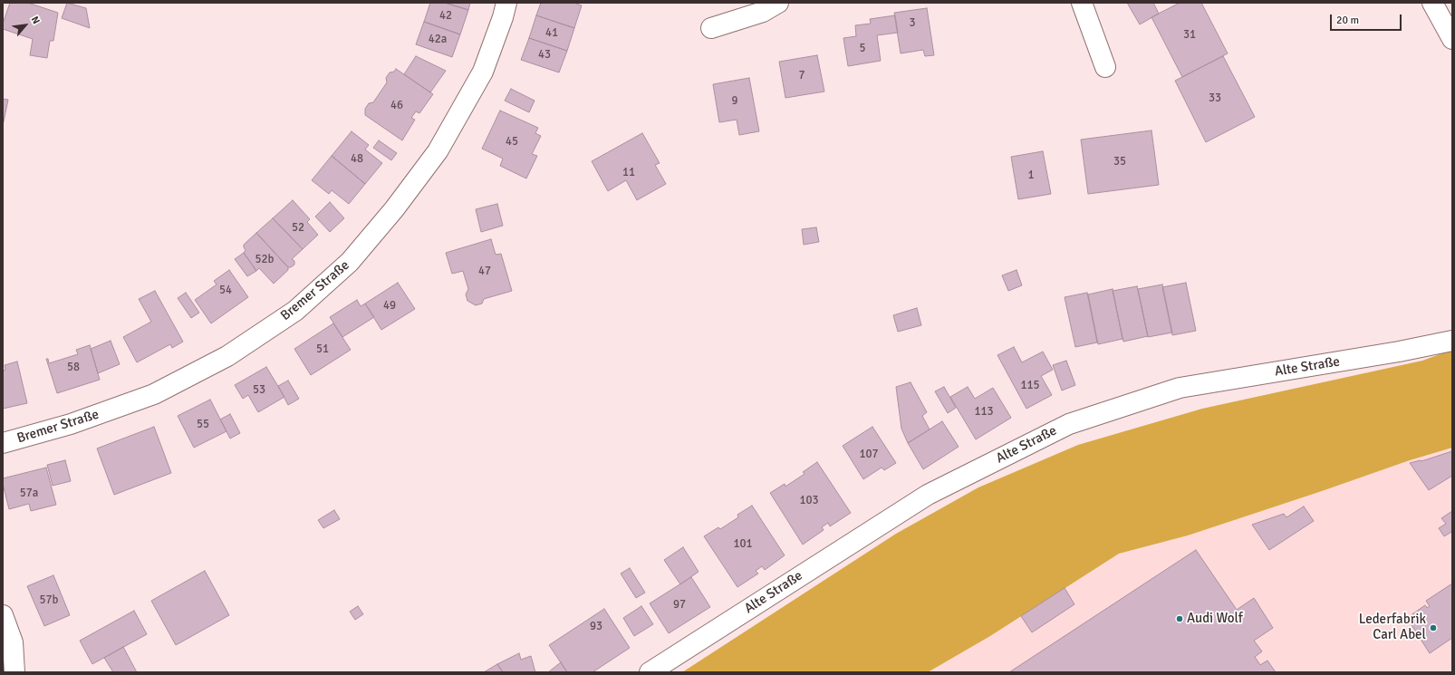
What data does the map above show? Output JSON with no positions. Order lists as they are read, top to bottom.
{
  "streets": {
    "street": ["Bremer Straße", "Alte Straße"]
  },
  "places": ["Audi Wolf", "Lederfabrik Carl Abel"],
  "house_numbers": [
    "42",
    "3",
    "41",
    "31",
    "42a",
    "5",
    "43",
    "7",
    "33",
    "9",
    "46",
    "45",
    "48",
    "35",
    "11",
    "1",
    "52",
    "52b",
    "47",
    "54",
    "49",
    "51",
    "58",
    "115",
    "53",
    "113",
    "55",
    "107",
    "57a",
    "103",
    "101",
    "57b",
    "97",
    "93"
  ],
  "scale_bar": "20 m",
  "north": "top right"
}
